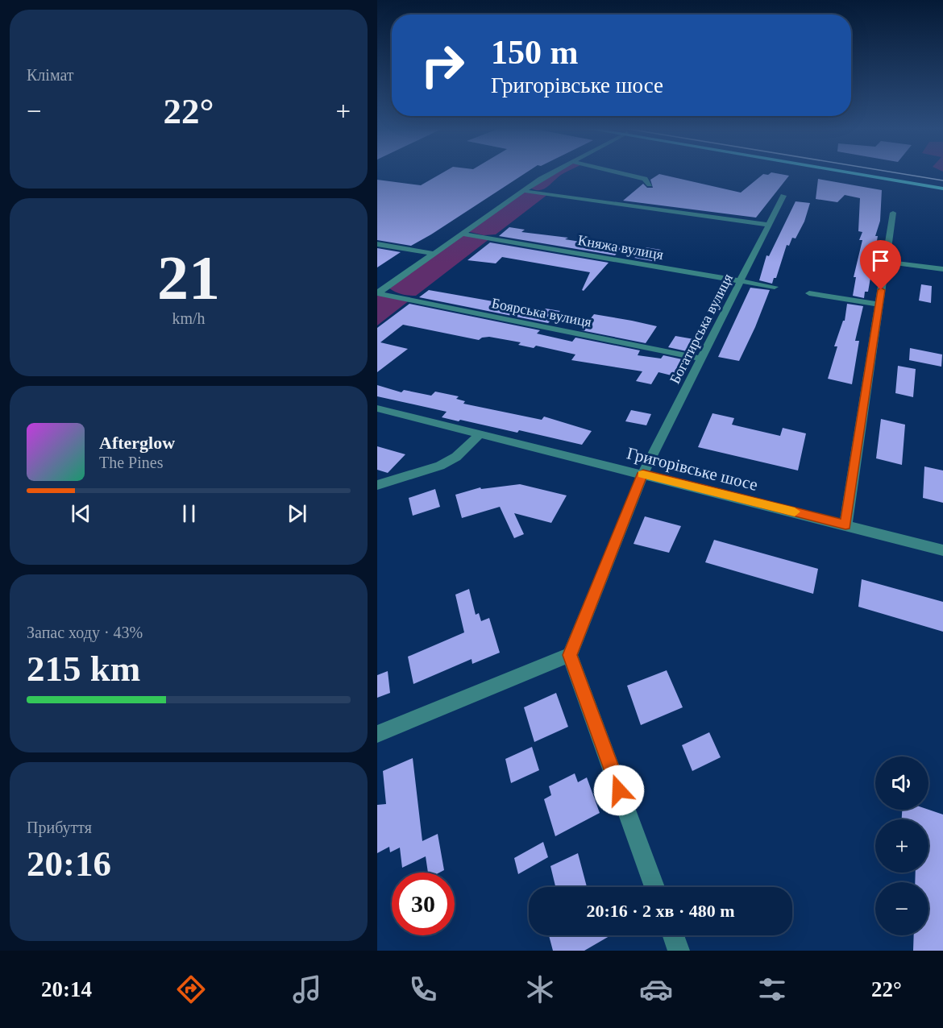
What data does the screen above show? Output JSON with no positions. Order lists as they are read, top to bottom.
{
  "streets": {
    "street": [
      "Княжа вулиця",
      "Боярська вулиця",
      "Богатирська вулиця",
      "Григорівське шосе"
    ]
  },
  "crossings": [
    ["Княжа вулиця", "Богатирська вулиця"],
    ["Боярська вулиця", "Богатирська вулиця"],
    ["Богатирська вулиця", "Григорівське шосе"]
  ],
  "page": {
    "tile": [
      "Клімат",
      ["21", "km/h"],
      ["Запас ходу · 43%", "215 km"],
      ["Прибуття", "20:16"]
    ],
    "turn": ["150 m", "Григорівське шосе"],
    "heat": ["−", "22°", "+"],
    "song": ["Afterglow", "The Pines"],
    "map_buttons": ["+", "−"],
    "limit": "30",
    "trip": "20:16 · 2 хв · 480 m",
    "tabs": ["20:14", "22°"]
  }
}
